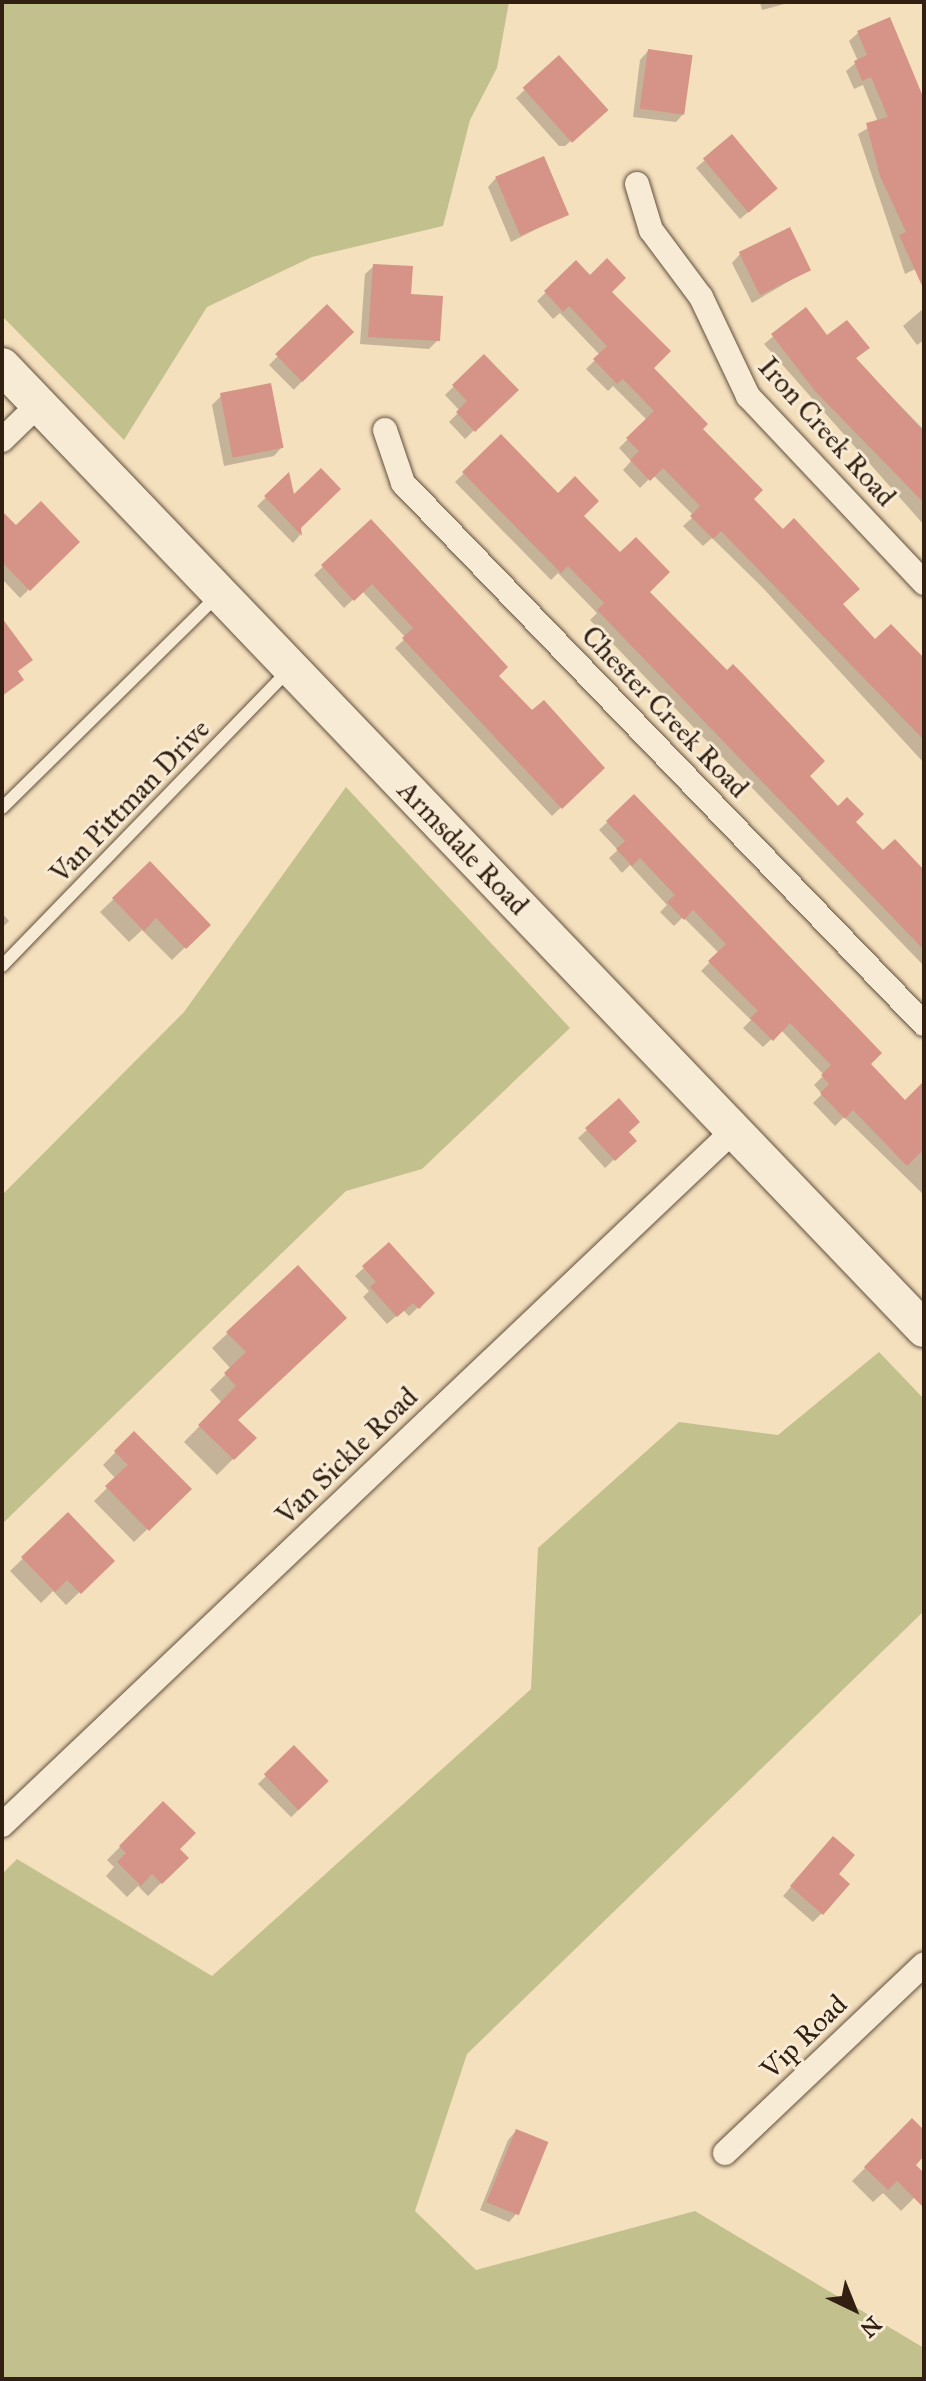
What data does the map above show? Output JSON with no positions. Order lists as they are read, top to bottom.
{
  "streets": {
    "street": [
      "Iron Creek Road",
      "Chester Creek Road",
      "Armsdale Road",
      "Van Sickle Road",
      "Vip Road"
    ],
    "lane": ["Van Pittman Drive"]
  },
  "crossings": [
    ["Van Pittman Drive", "Armsdale Road"],
    ["Armsdale Road", "Van Sickle Road"]
  ],
  "north": "bottom right"
}
